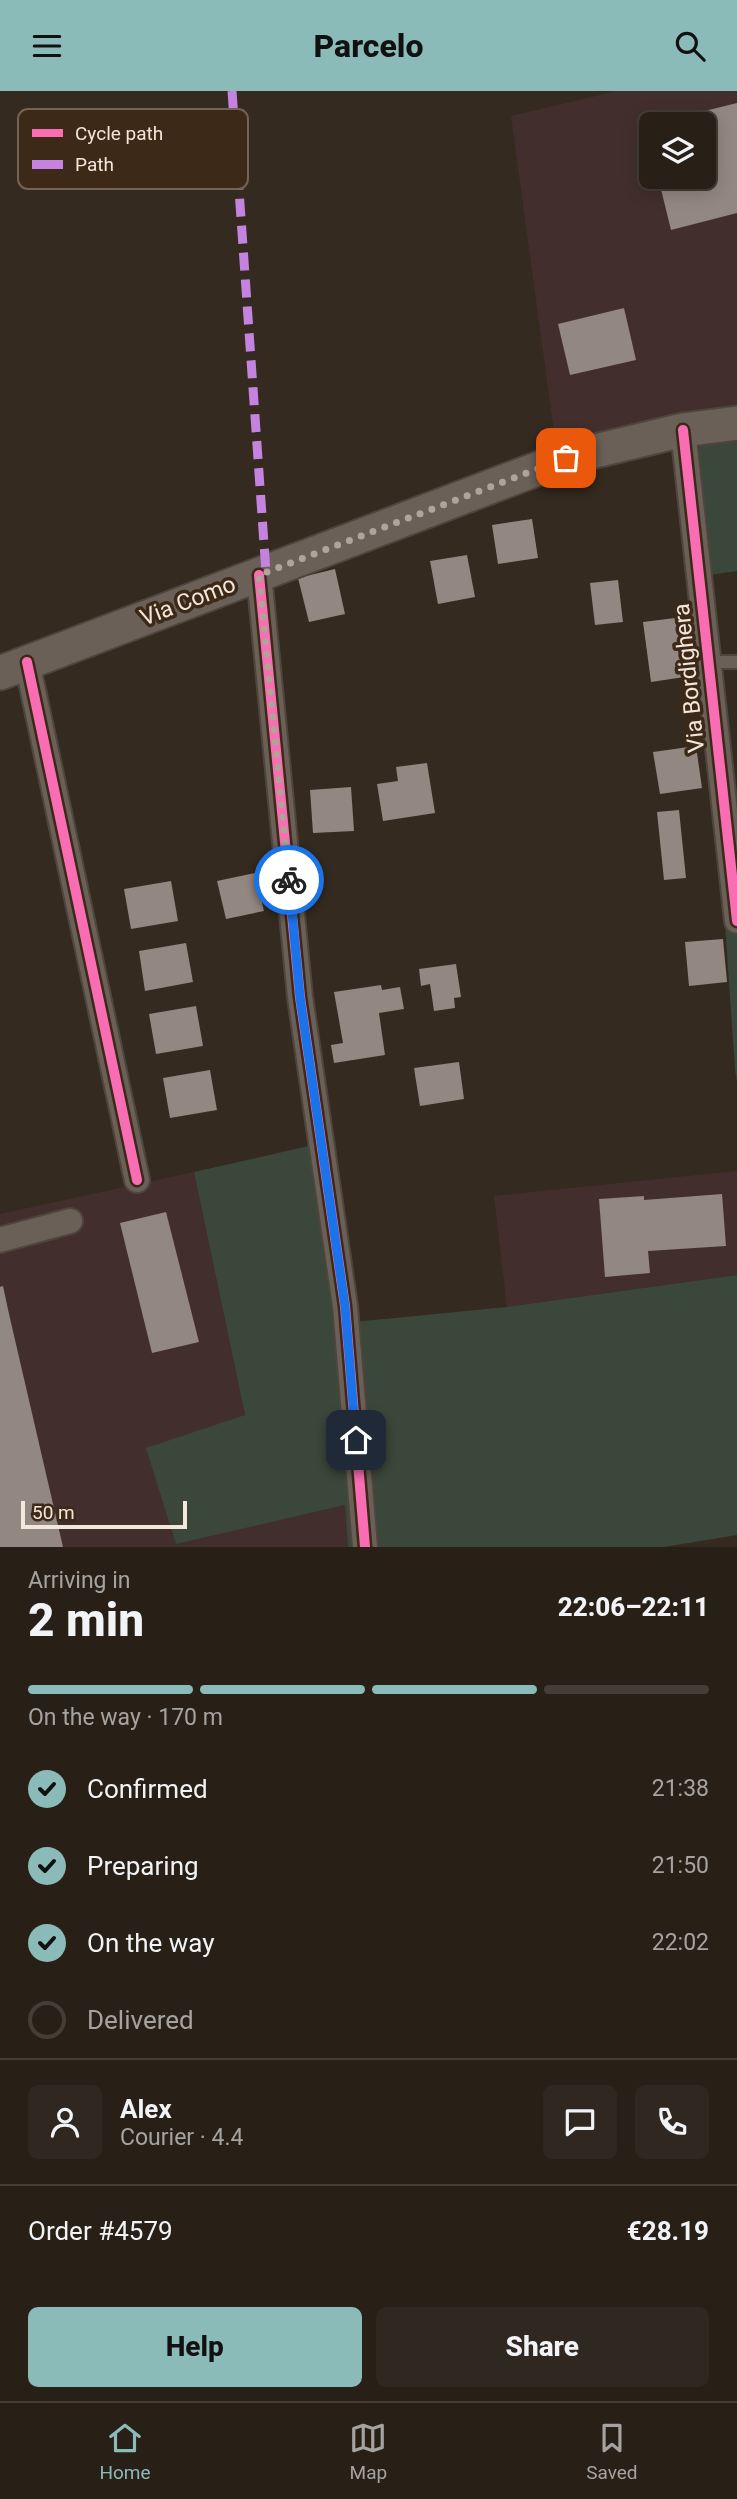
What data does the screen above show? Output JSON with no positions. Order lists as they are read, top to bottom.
{
  "streets": {
    "main road": ["Via Como"],
    "street": ["Via Bordighera"]
  },
  "crossings": [
    ["Via Como", "Via Bordighera"]
  ],
  "legend": ["Cycle path", "Path"],
  "scale_bar": "50 m",
  "page": {
    "header": "Parcelo",
    "scale": "50 m",
    "heading": ["2 min", "Arriving in", "22:06–22:11"],
    "panel": [
      "Alex",
      "Courier · 4.4",
      "Order #4579",
      "€28.19"
    ],
    "bar": "On the way · 170 m",
    "list": [
      ["Confirmed", "21:38"],
      ["Preparing", "21:50"],
      ["On the way", "22:02"],
      "Delivered"
    ],
    "buttons": ["Help", "Share"],
    "tabs": ["Home", "Map", "Saved"]
  }
}
